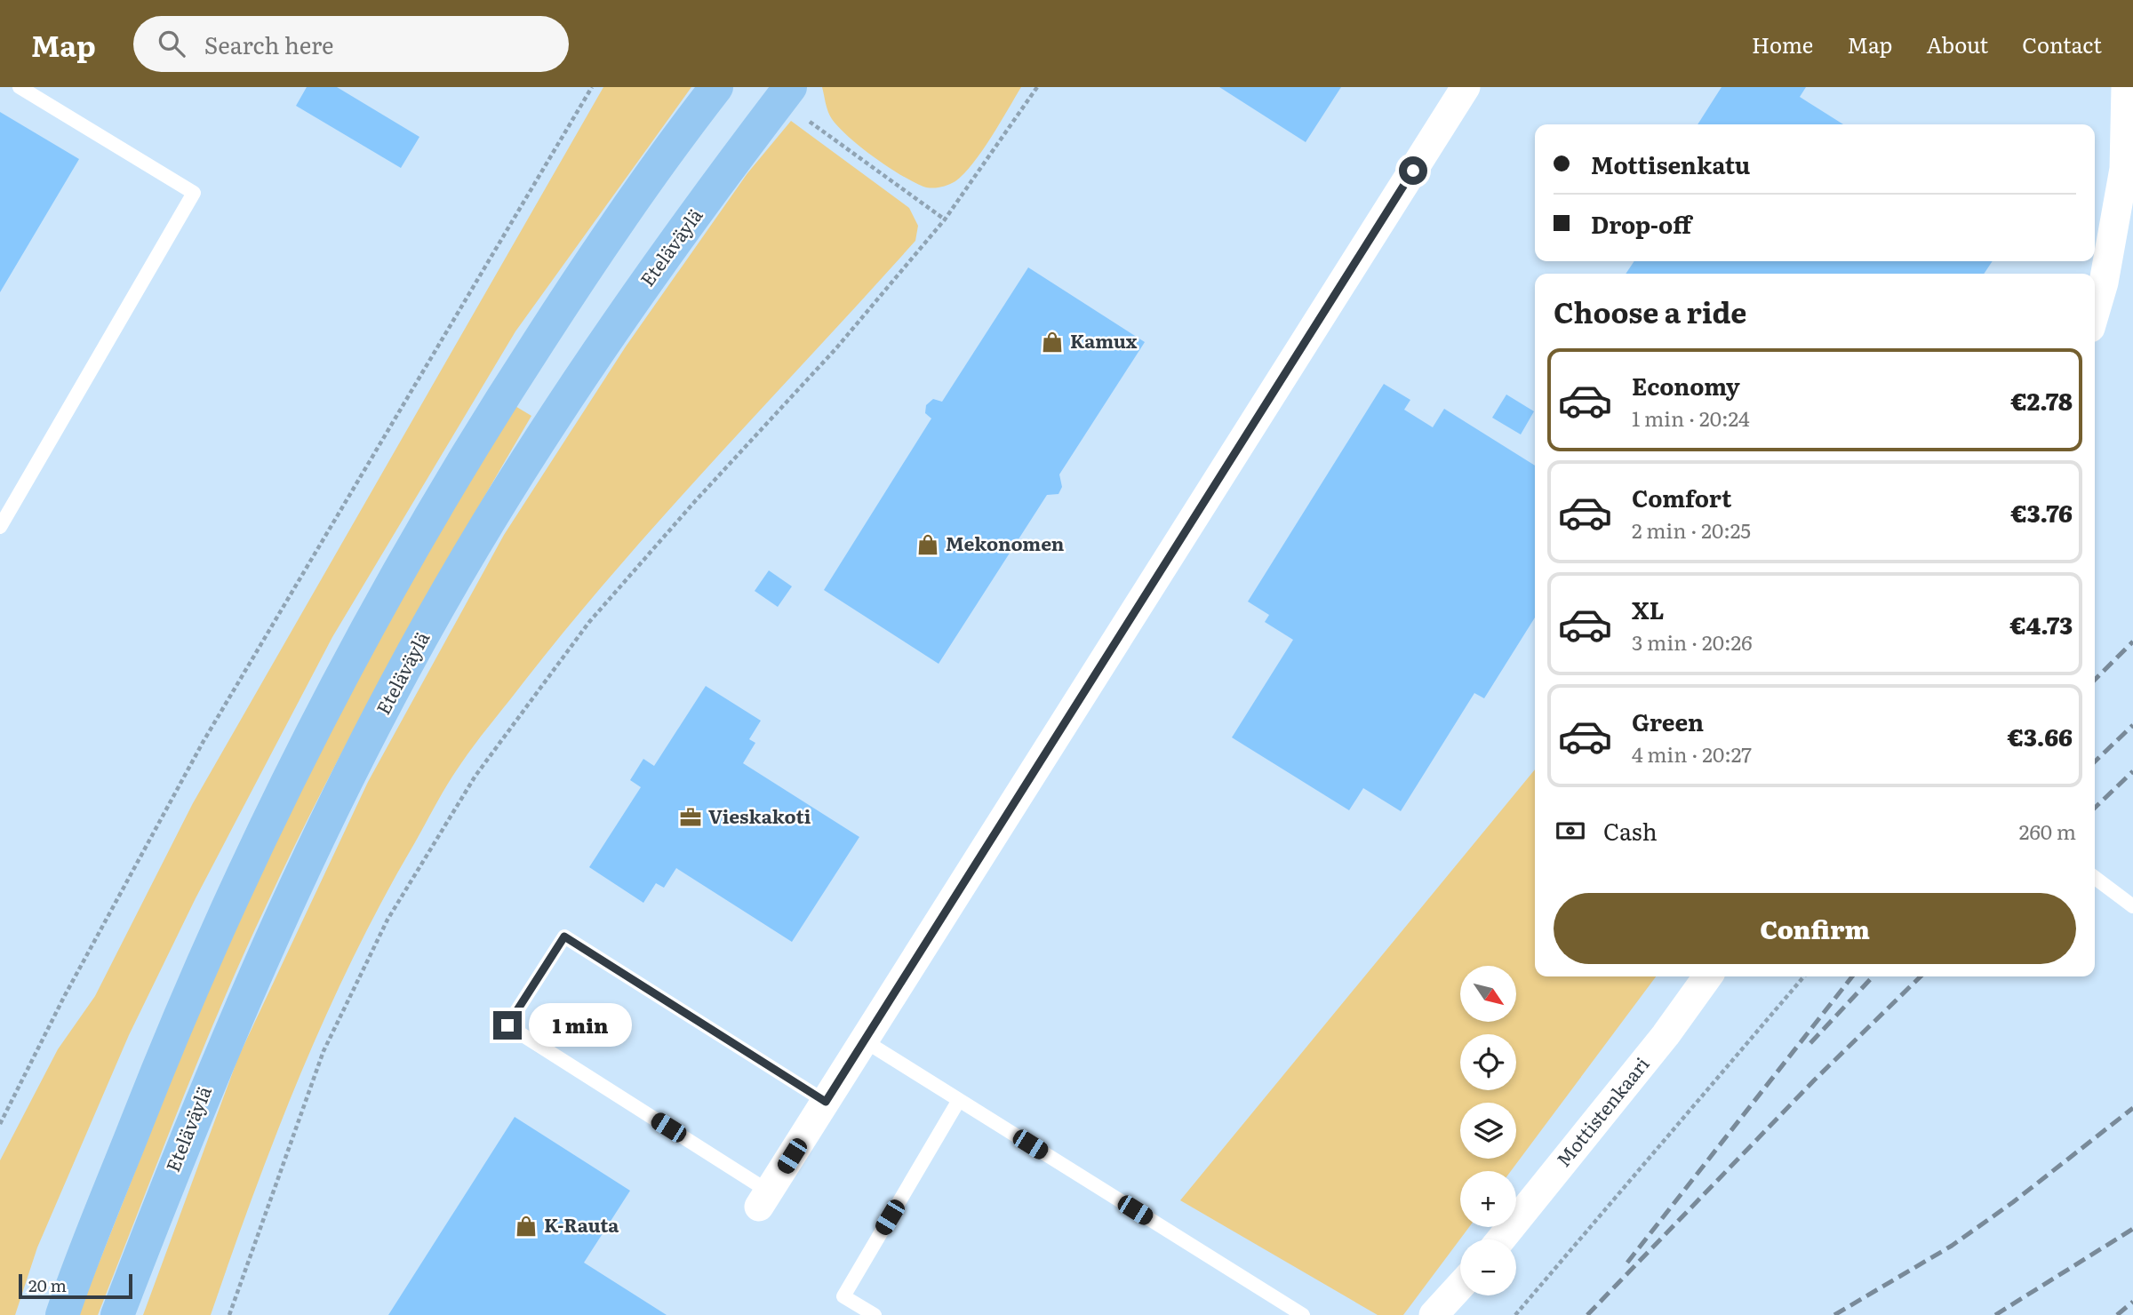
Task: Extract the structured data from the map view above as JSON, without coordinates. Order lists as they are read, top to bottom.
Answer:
{
  "streets": {
    "highway": ["Eteläväylä"],
    "street": ["Mottistenkaari"]
  },
  "places": {
    "shop": ["Kamux", "Mekonomen", "K-Rauta"],
    "office": ["Vieskakoti"]
  },
  "scale_bar": "20 m",
  "north": "bottom right",
  "page": {
    "header": "Map",
    "search": "Search here",
    "nav": [
      "Home",
      "Map",
      "About",
      "Contact"
    ],
    "banner": ["Mottisenkatu", "Drop-off"],
    "heading": "Choose a ride",
    "list": [
      {
        "name": "Economy",
        "note": "1 min · 20:24",
        "value": "€2.78"
      },
      {
        "name": "Comfort",
        "note": "2 min · 20:25",
        "value": "€3.76"
      },
      {
        "name": "XL",
        "note": "3 min · 20:26",
        "value": "€4.73"
      },
      {
        "name": "Green",
        "note": "4 min · 20:27",
        "value": "€3.66"
      }
    ],
    "pay": ["Cash", "260 m"],
    "buttons": "Confirm",
    "map_buttons": ["+", "−"],
    "bubble": "1 min",
    "scale": "20 m"
  }
}
